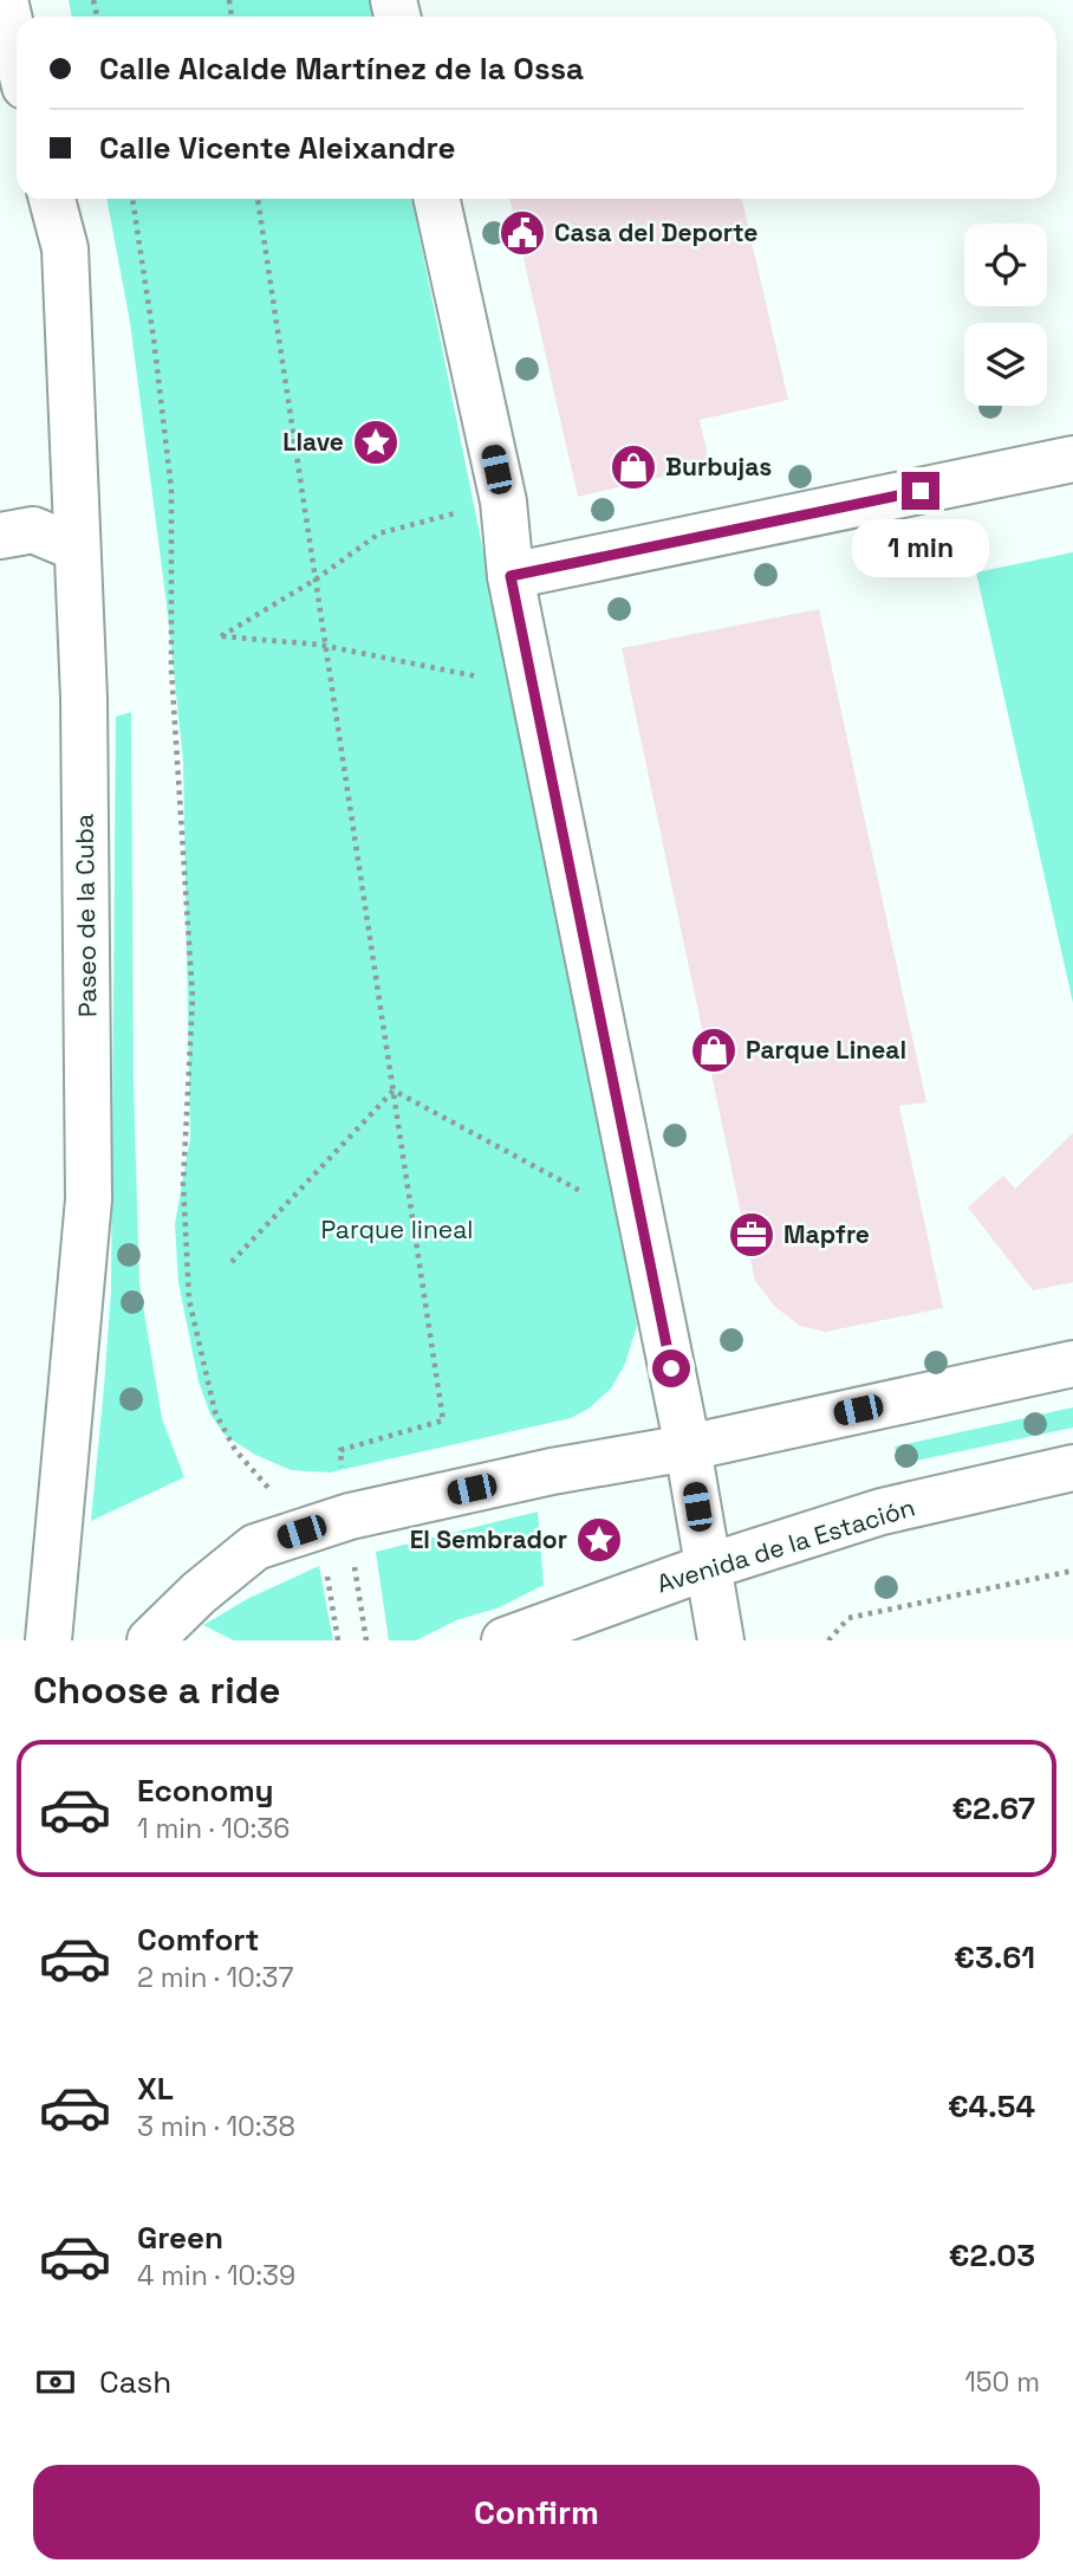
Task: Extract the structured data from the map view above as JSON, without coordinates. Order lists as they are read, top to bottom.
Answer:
{
  "streets": {
    "main road": ["Paseo de la Cuba", "Avenida de la Estación"]
  },
  "parks": ["Parque lineal"],
  "places": {
    "public building": ["Casa del Deporte"],
    "place": ["Llave", "El Sembrador"],
    "shop": ["Burbujas", "Parque Lineal"],
    "office": ["Mapfre"]
  },
  "page": {
    "banner": ["Calle Alcalde Martínez de la Ossa", "Calle Vicente Aleixandre"],
    "bubble": "1 min",
    "heading": "Choose a ride",
    "list": [
      {
        "name": "Economy",
        "note": "1 min · 10:36",
        "value": "€2.67"
      },
      {
        "name": "Comfort",
        "note": "2 min · 10:37",
        "value": "€3.61"
      },
      {
        "name": "XL",
        "note": "3 min · 10:38",
        "value": "€4.54"
      },
      {
        "name": "Green",
        "note": "4 min · 10:39",
        "value": "€2.03"
      }
    ],
    "pay": ["Cash", "150 m"],
    "buttons": "Confirm"
  }
}
